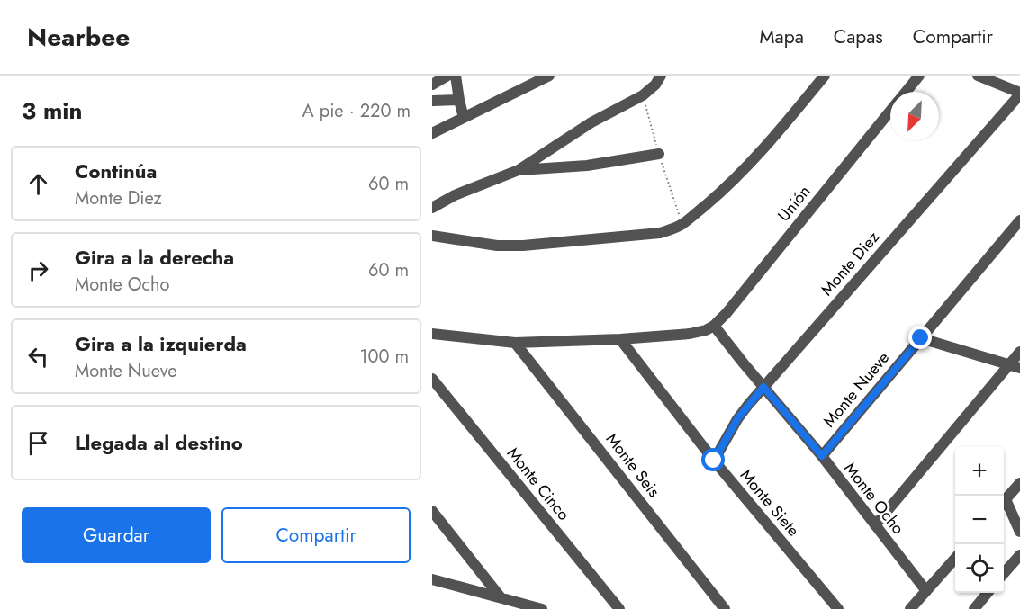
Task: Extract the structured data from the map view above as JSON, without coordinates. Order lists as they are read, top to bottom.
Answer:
{
  "streets": {
    "street": [
      "Unión",
      "Monte Diez",
      "Monte Nueve",
      "Monte Seis",
      "Monte Cinco",
      "Monte Ocho",
      "Monte Siete"
    ]
  },
  "crossings": [
    ["Unión", "Monte Ocho"],
    ["Monte Diez", "Monte Ocho"],
    ["Monte Diez", "Monte Siete"],
    ["Monte Nueve", "Monte Ocho"]
  ],
  "north": "bottom left",
  "page": {
    "header": "Nearbee",
    "nav": ["Mapa", "Capas", "Compartir"],
    "heading": ["3 min", "A pie · 220 m"],
    "list": [
      ["Continúa", "Monte Diez", "60 m"],
      ["Gira a la derecha", "Monte Ocho", "60 m"],
      ["Gira a la izquierda", "Monte Nueve", "100 m"],
      "Llegada al destino"
    ],
    "map_buttons": ["+", "−"],
    "buttons": ["Guardar", "Compartir"]
  }
}
